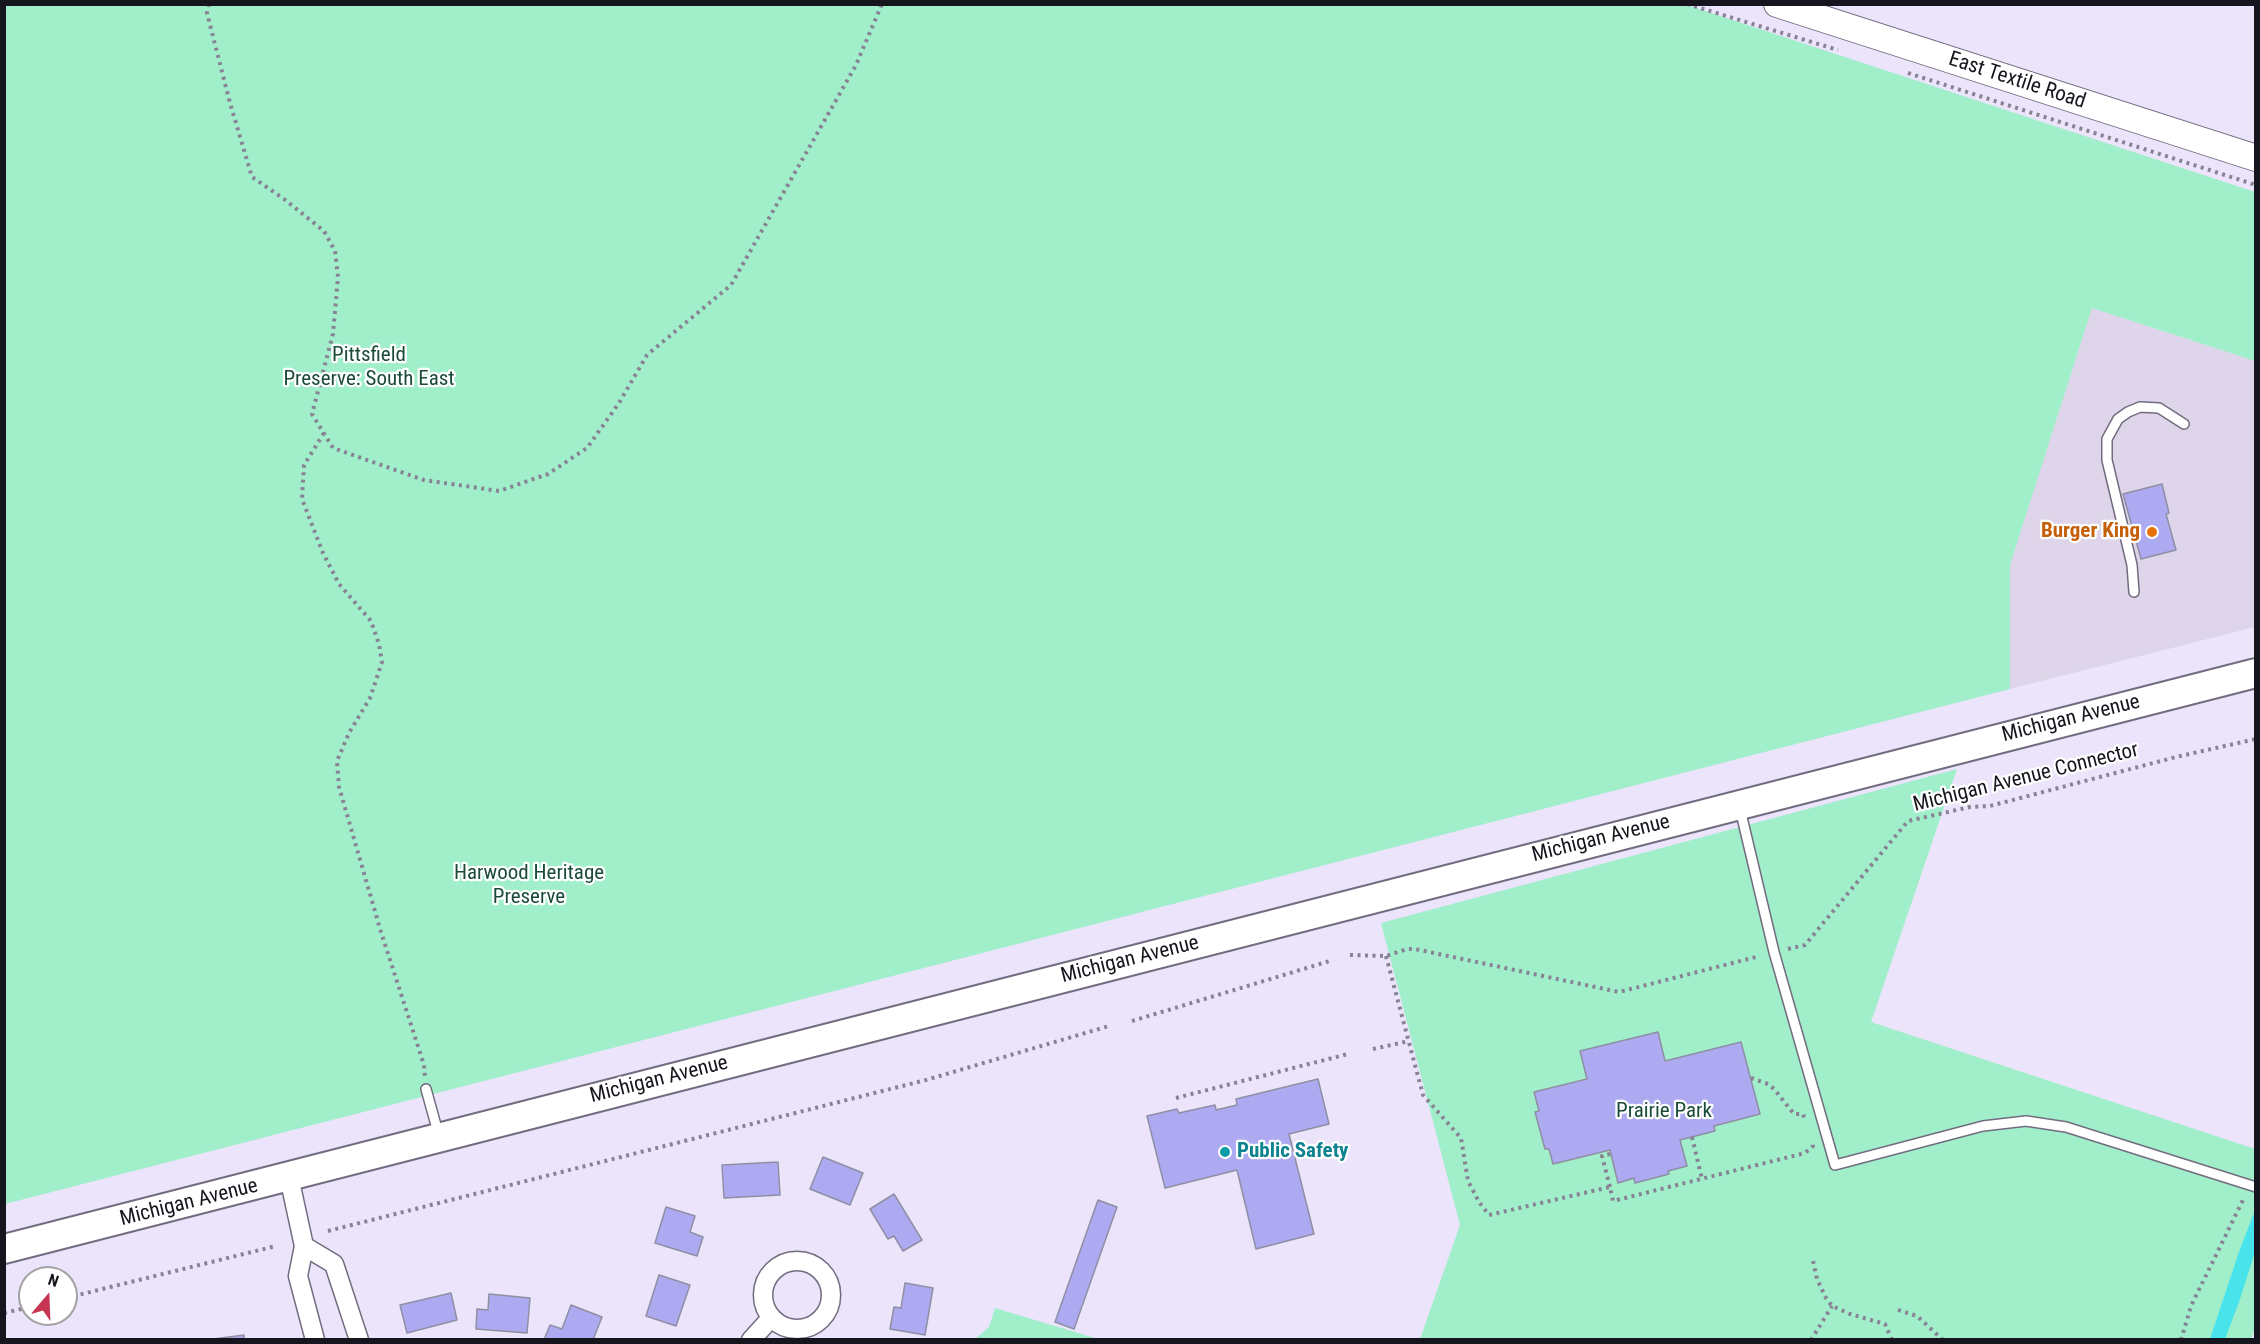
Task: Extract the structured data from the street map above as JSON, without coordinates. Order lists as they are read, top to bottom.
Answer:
{
  "streets": {
    "highway": ["Michigan Avenue"],
    "main road": ["East Textile Road"],
    "path": ["Michigan Avenue Connector"]
  },
  "parks": ["Pittsfield Preserve: South East", "Harwood Heritage Preserve", "Prairie Park"],
  "places": ["Burger King", "Public Safety"],
  "north": "top"
}
